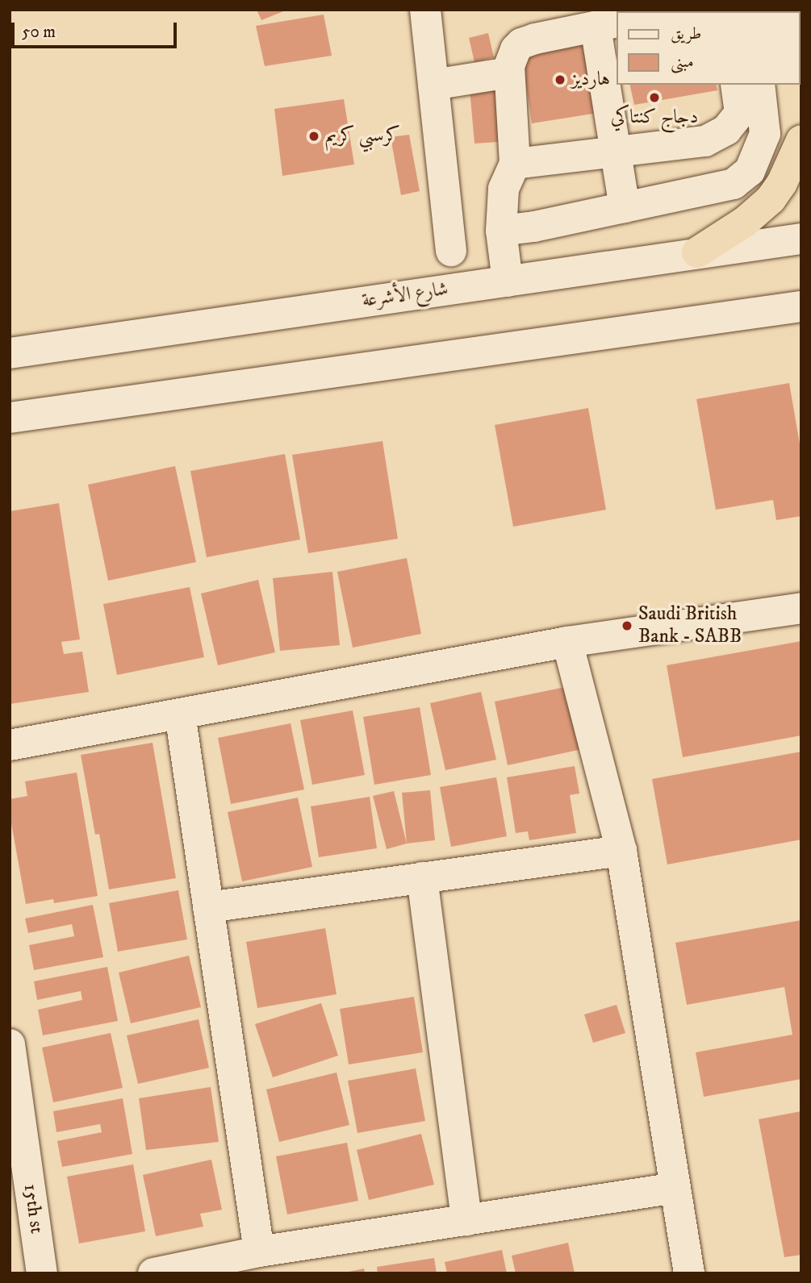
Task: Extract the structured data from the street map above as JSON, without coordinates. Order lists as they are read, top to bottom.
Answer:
{
  "streets": {
    "street": ["شارع الأشرعة", "15th st"]
  },
  "places": [
    "هارديز",
    "دجاج كنتاكي",
    "كرسبي كريم",
    "Saudi British Bank - SABB"
  ],
  "legend": ["طريق", "مبنى"],
  "scale_bar": "50 m"
}
